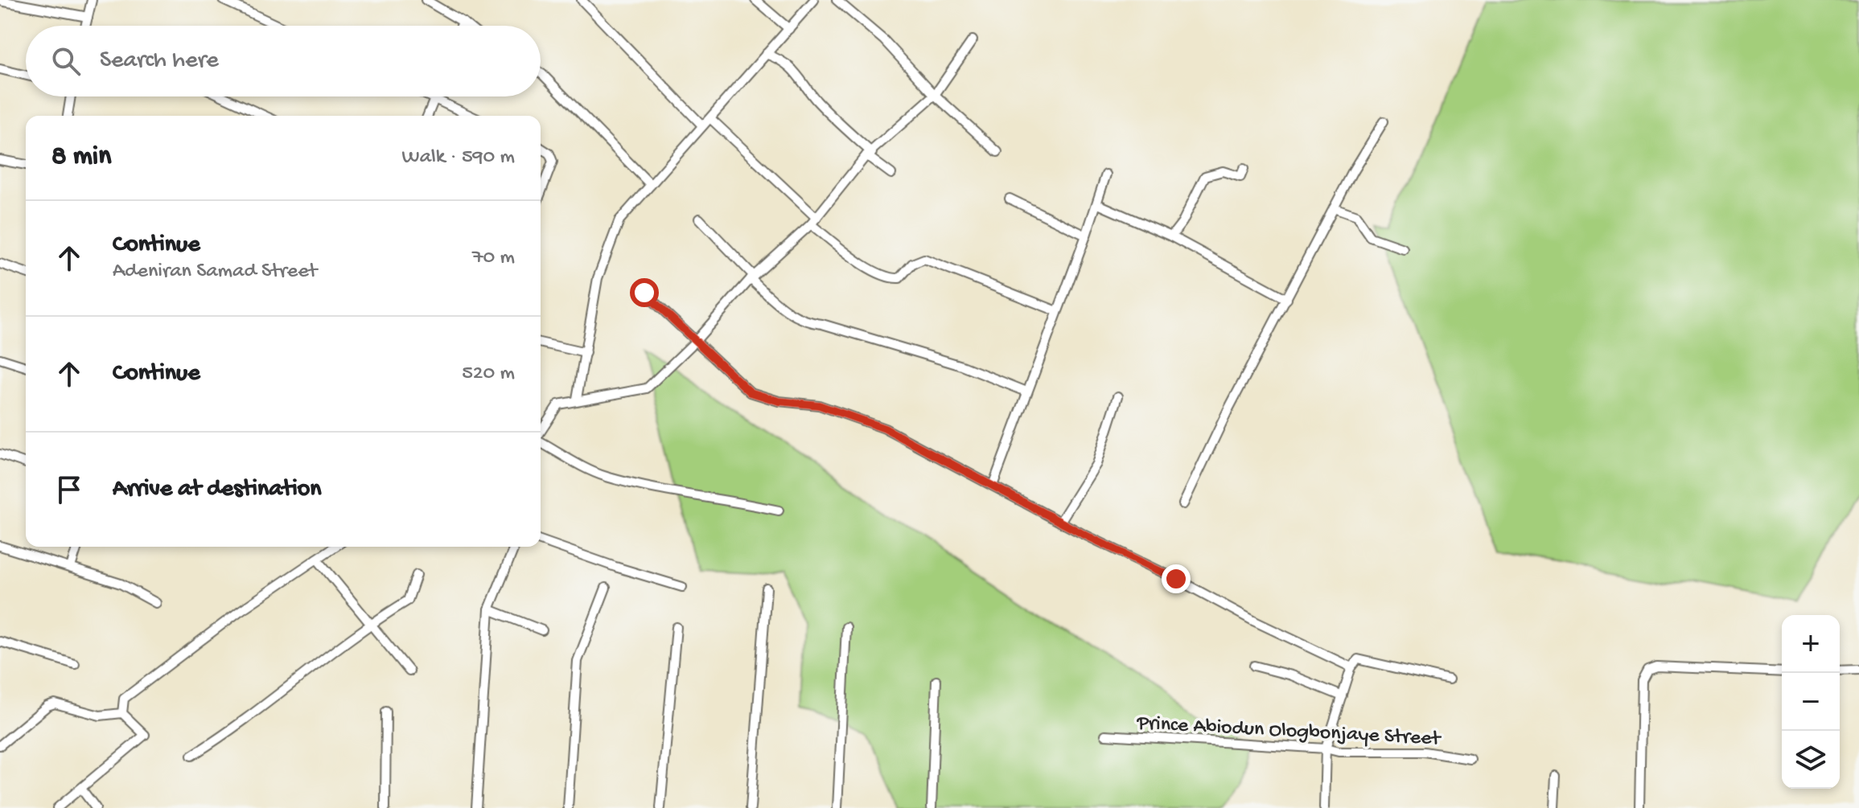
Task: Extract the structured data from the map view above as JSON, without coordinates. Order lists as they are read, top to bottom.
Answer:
{
  "streets": {
    "street": ["Prince Abiodun Ologbonjaye Street"]
  },
  "page": {
    "search": "Search here",
    "heading": ["8 min", "Walk · 590 m"],
    "list": [
      ["Continue", "Adeniran Samad Street", "70 m"],
      ["Continue", "520 m"],
      "Arrive at destination"
    ],
    "map_buttons": ["+", "−"]
  }
}
